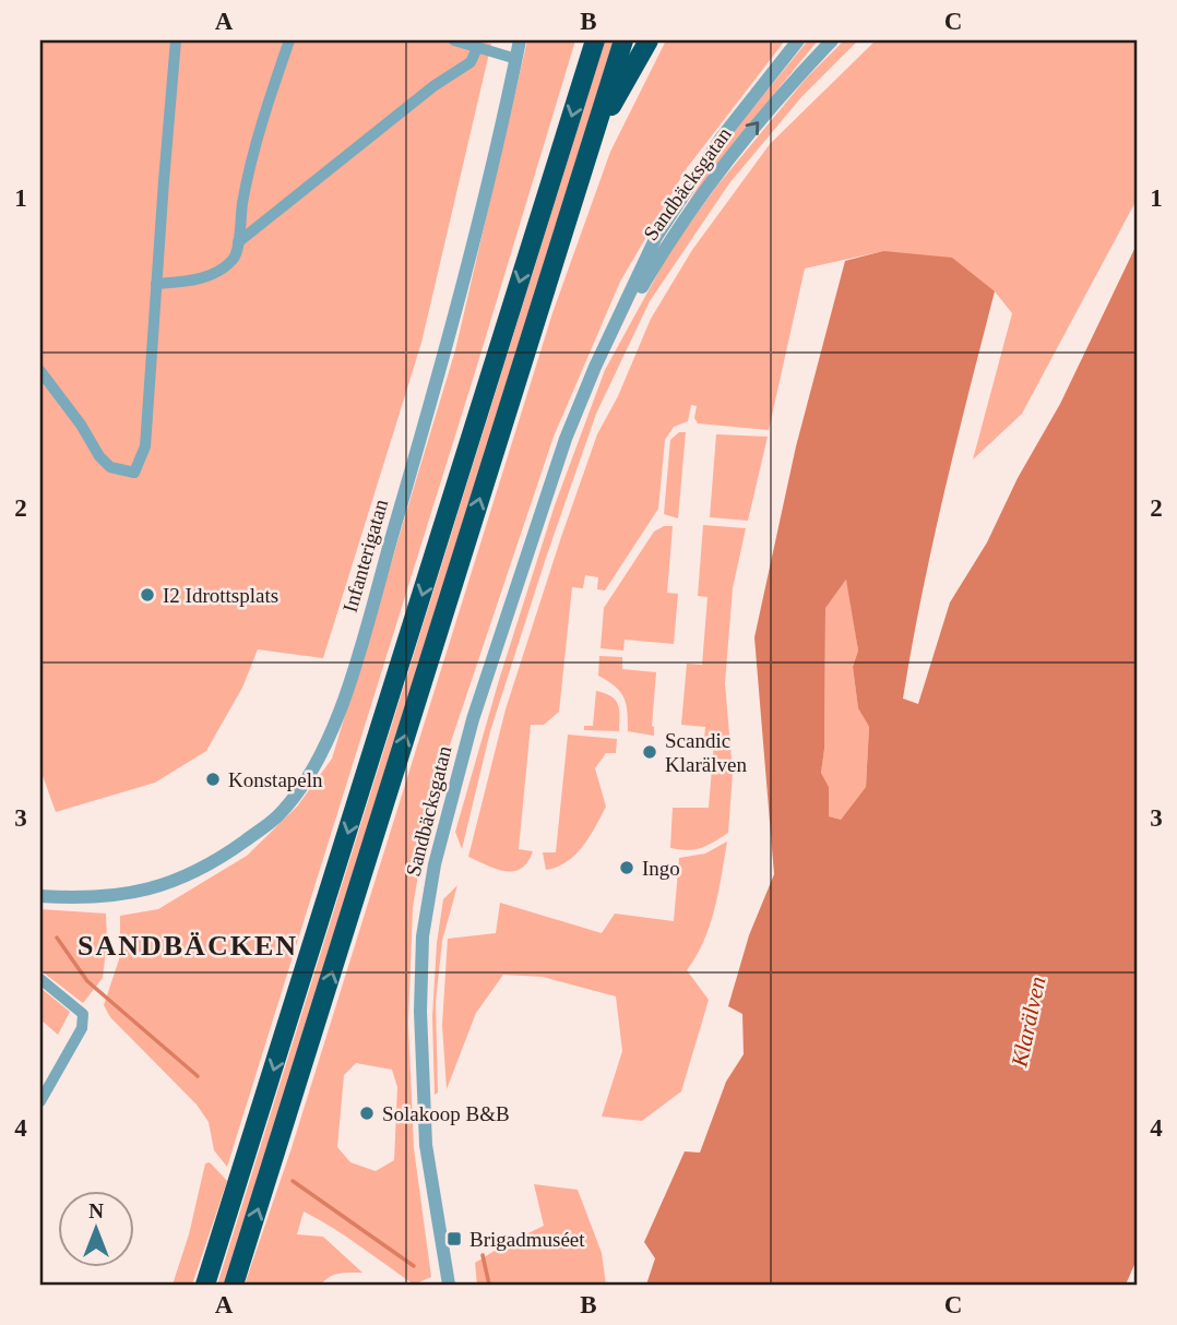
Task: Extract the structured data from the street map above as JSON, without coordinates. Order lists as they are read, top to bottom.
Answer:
{
  "streets": {
    "street": ["Sandbäcksgatan", "Infanterigatan"]
  },
  "districts": ["SANDBÄCKEN"],
  "water": ["Klarälven"],
  "places": {
    "other": [
      "I2 Idrottsplats",
      "Scandic Klarälven",
      "Konstapeln",
      "Ingo",
      "Solakoop B&B"
    ],
    "transit": ["Brigadmuséet"]
  },
  "north": "top",
  "grid": {
    "columns": ["A", "B", "C"],
    "rows": [
      "1",
      "2",
      "3",
      "4"
    ]
  }
}
